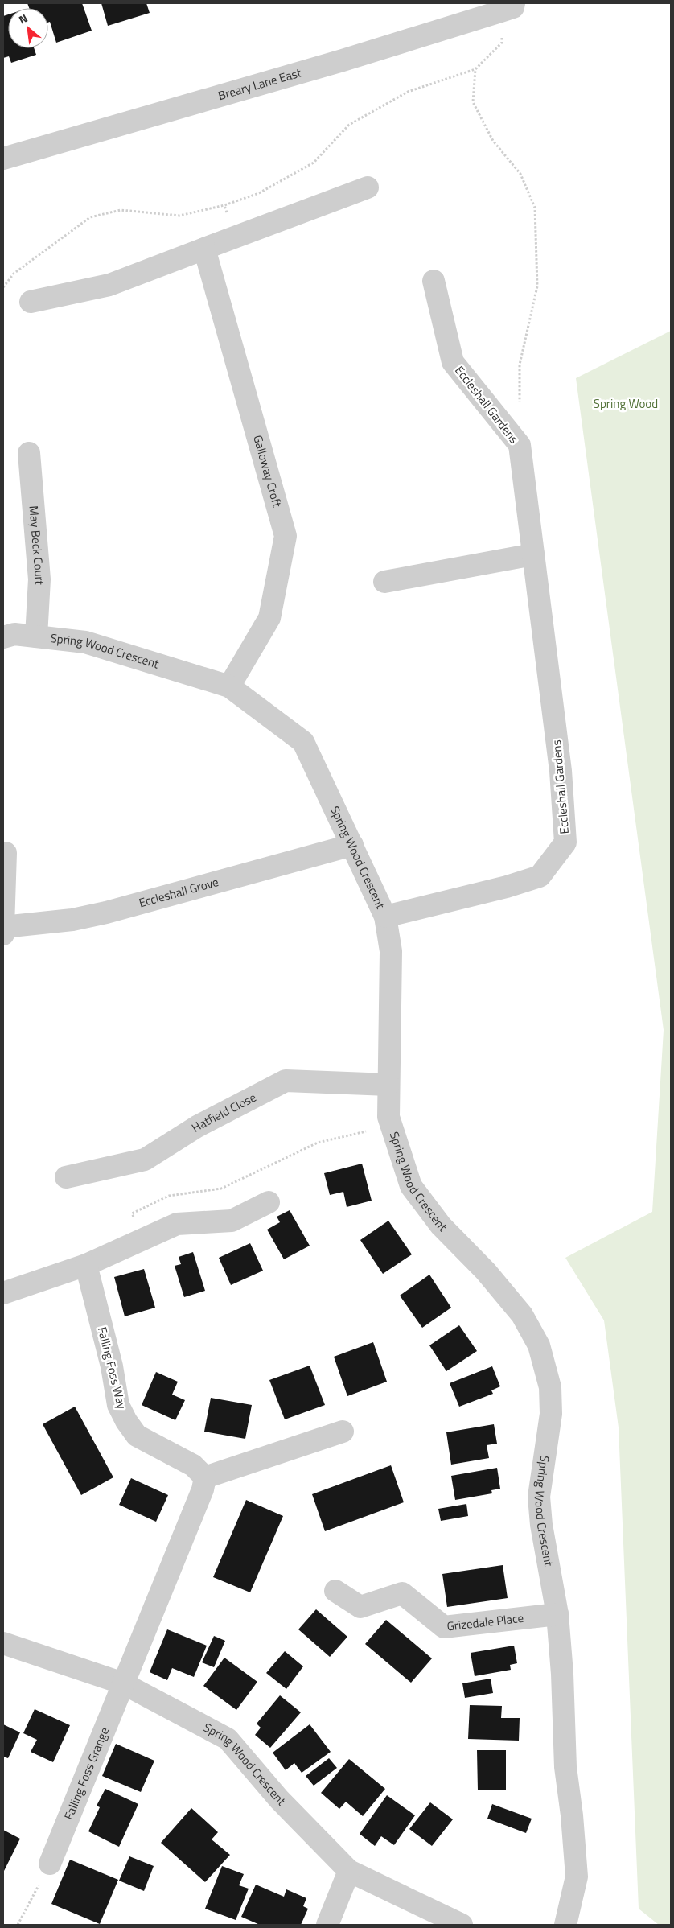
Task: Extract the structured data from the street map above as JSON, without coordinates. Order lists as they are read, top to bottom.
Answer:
{
  "streets": {
    "street": [
      "Breary Lane East",
      "Eccleshall Gardens",
      "Galloway Croft",
      "May Beck Court",
      "Spring Wood Crescent",
      "Eccleshall Grove",
      "Hatfield Close",
      "Falling Foss Way",
      "Grizedale Place",
      "Falling Foss Grange"
    ]
  },
  "crossings": [
    ["Eccleshall Gardens", "Spring Wood Crescent"],
    ["Galloway Croft", "Spring Wood Crescent"],
    ["May Beck Court", "Spring Wood Crescent"],
    ["Spring Wood Crescent", "Eccleshall Grove"],
    ["Spring Wood Crescent", "Hatfield Close"],
    ["Spring Wood Crescent", "Grizedale Place"],
    ["Spring Wood Crescent", "Falling Foss Grange"]
  ],
  "parks": ["Spring Wood"],
  "north": "top left"
}
